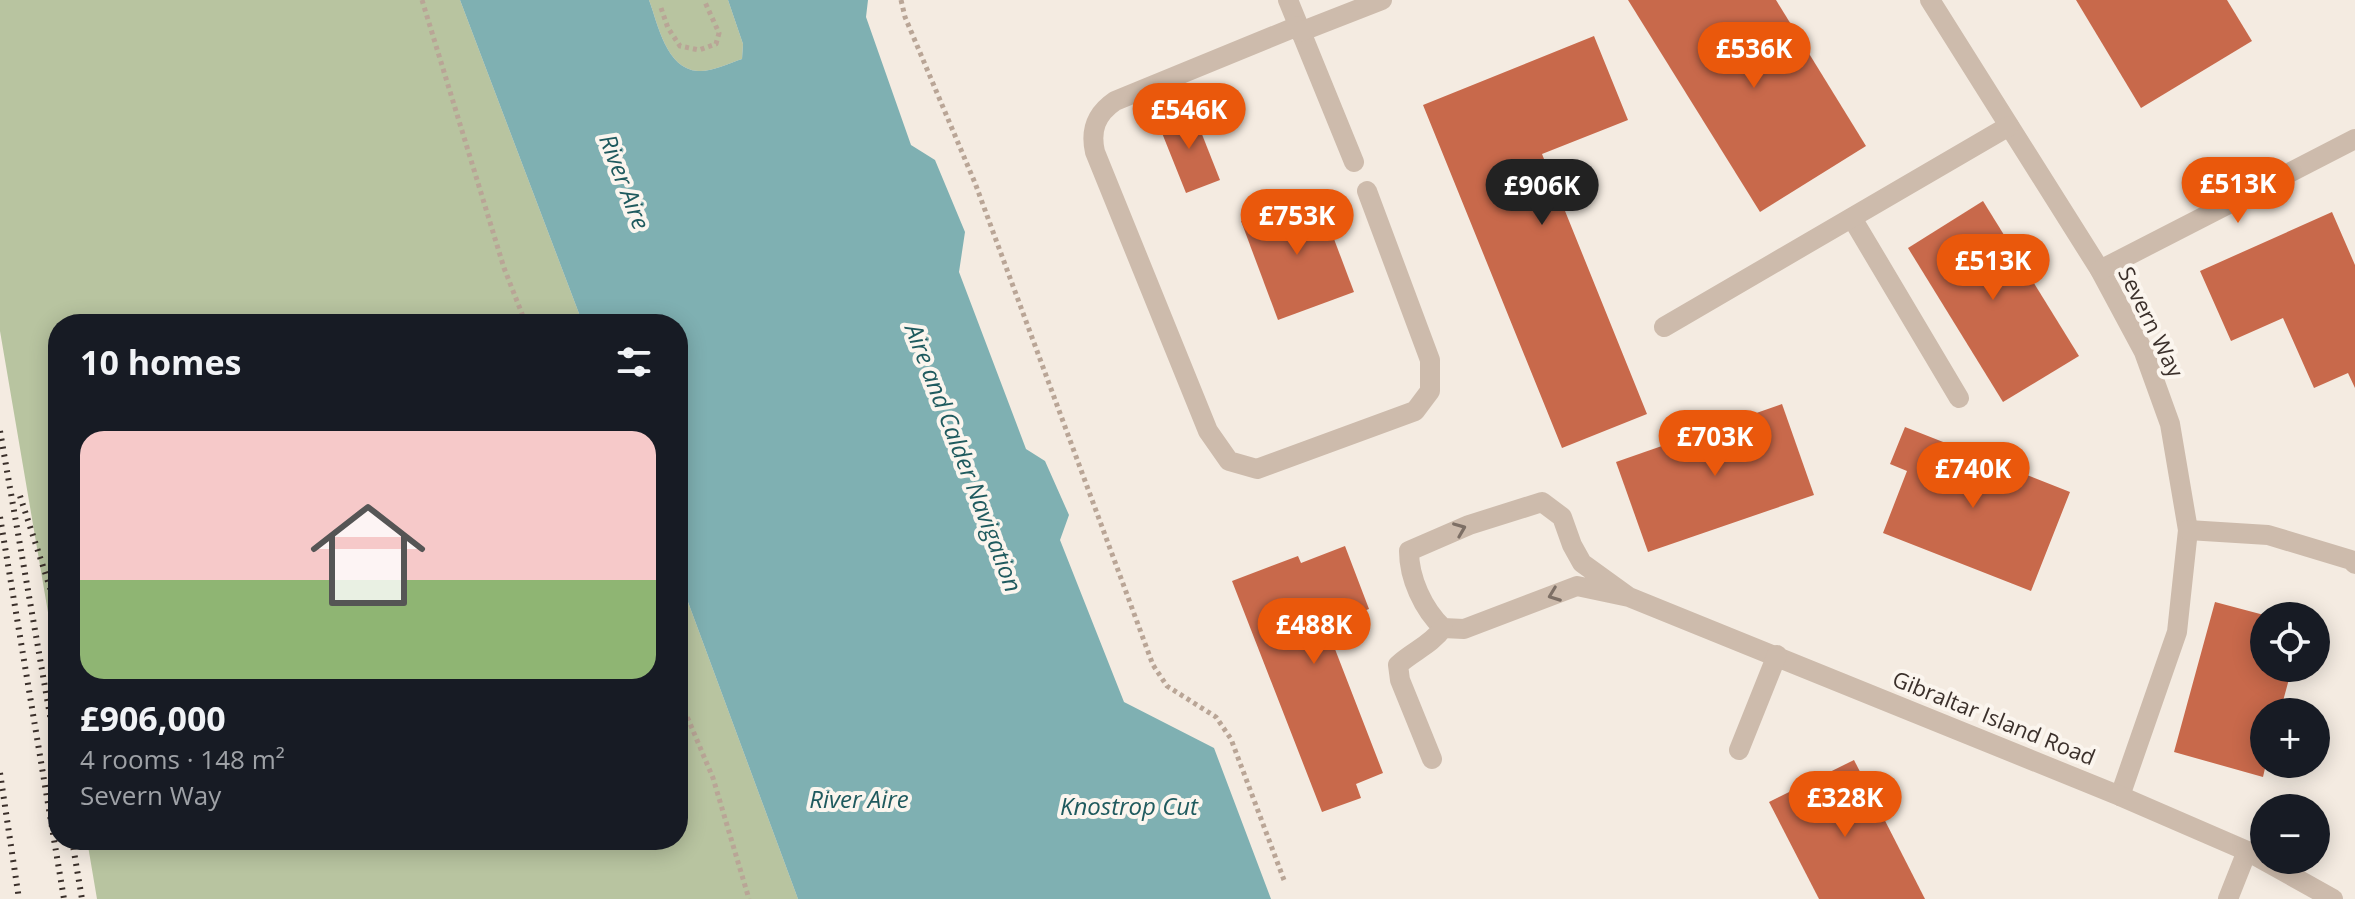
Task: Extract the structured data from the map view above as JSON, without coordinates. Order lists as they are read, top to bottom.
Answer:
{
  "streets": {
    "street": ["Severn Way", "Gibraltar Island Road"]
  },
  "crossings": [
    ["Severn Way", "Gibraltar Island Road"]
  ],
  "water": ["River Aire", "Aire and Calder Navigation", "Knostrop Cut"],
  "page": {
    "price": [
      "£536K",
      "£546K",
      "£513K",
      "£906K",
      "£753K",
      "£513K",
      "£703K",
      "£740K",
      "£488K",
      "£328K"
    ],
    "heading": "10 homes",
    "list": [
      {
        "name": "£906,000",
        "note": "4 rooms · 148 m² · Severn Way"
      }
    ],
    "map_buttons": ["+", "−"]
  }
}
